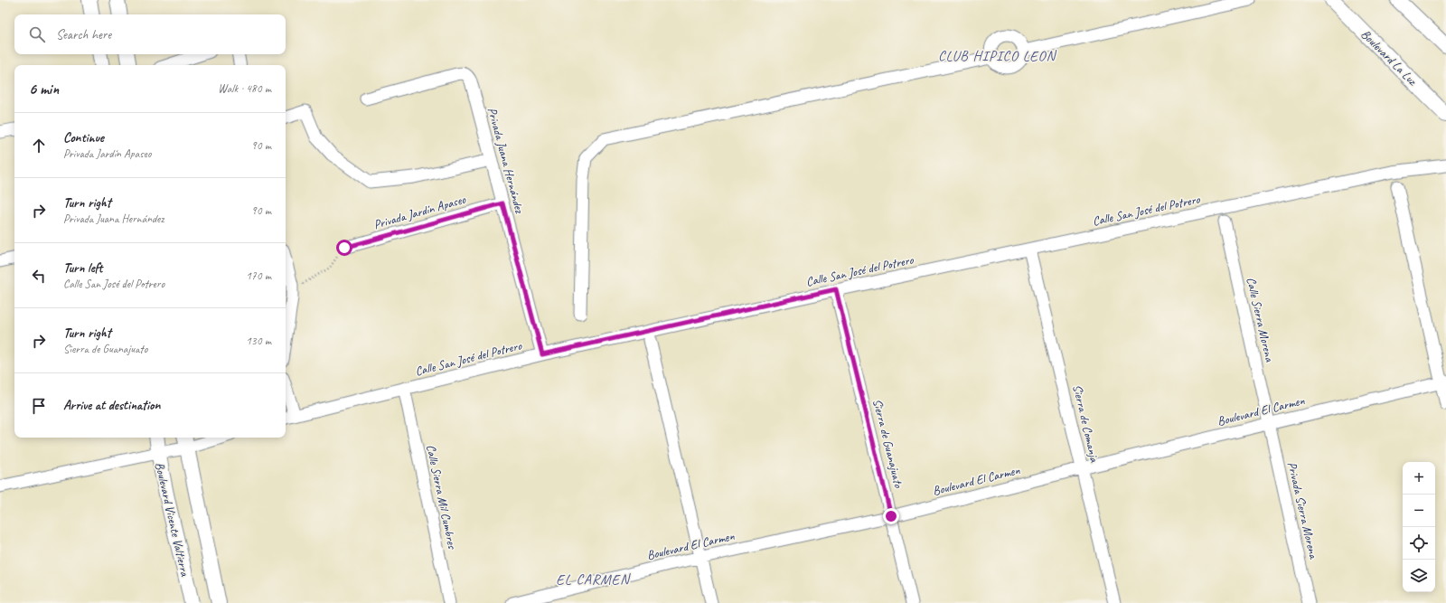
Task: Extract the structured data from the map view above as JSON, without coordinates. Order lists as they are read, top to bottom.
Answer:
{
  "streets": {
    "main road": ["Boulevard La Luz", "Boulevard Vicente Valtierra"],
    "street": [
      "Privada Juana Hernández",
      "Calle San José del Potrero",
      "Privada Jardín Apaseo",
      "Calle Sierra Morena",
      "Boulevard El Carmen",
      "Sierra de Comanja",
      "Sierra de Guanajuato",
      "Calle Sierra Mil Cumbres",
      "Privada Sierra Morena"
    ]
  },
  "crossings": [
    ["Privada Juana Hernández", "Calle San José del Potrero"],
    ["Privada Juana Hernández", "Privada Jardín Apaseo"],
    ["Calle San José del Potrero", "Sierra de Comanja"],
    ["Calle San José del Potrero", "Sierra de Guanajuato"],
    ["Calle Sierra Morena", "Boulevard El Carmen"],
    ["Calle Sierra Morena", "Privada Sierra Morena"],
    ["Boulevard El Carmen", "Sierra de Comanja"],
    ["Boulevard El Carmen", "Sierra de Guanajuato"],
    ["Boulevard El Carmen", "Privada Sierra Morena"]
  ],
  "districts": ["CLUB HIPICO LEON", "EL CARMEN"],
  "page": {
    "search": "Search here",
    "heading": ["6 min", "Walk · 480 m"],
    "list": [
      ["Continue", "Privada Jardín Apaseo", "90 m"],
      ["Turn right", "Privada Juana Hernández", "90 m"],
      ["Turn left", "Calle San José del Potrero", "170 m"],
      ["Turn right", "Sierra de Guanajuato", "130 m"],
      "Arrive at destination"
    ],
    "map_buttons": ["+", "−"]
  }
}
